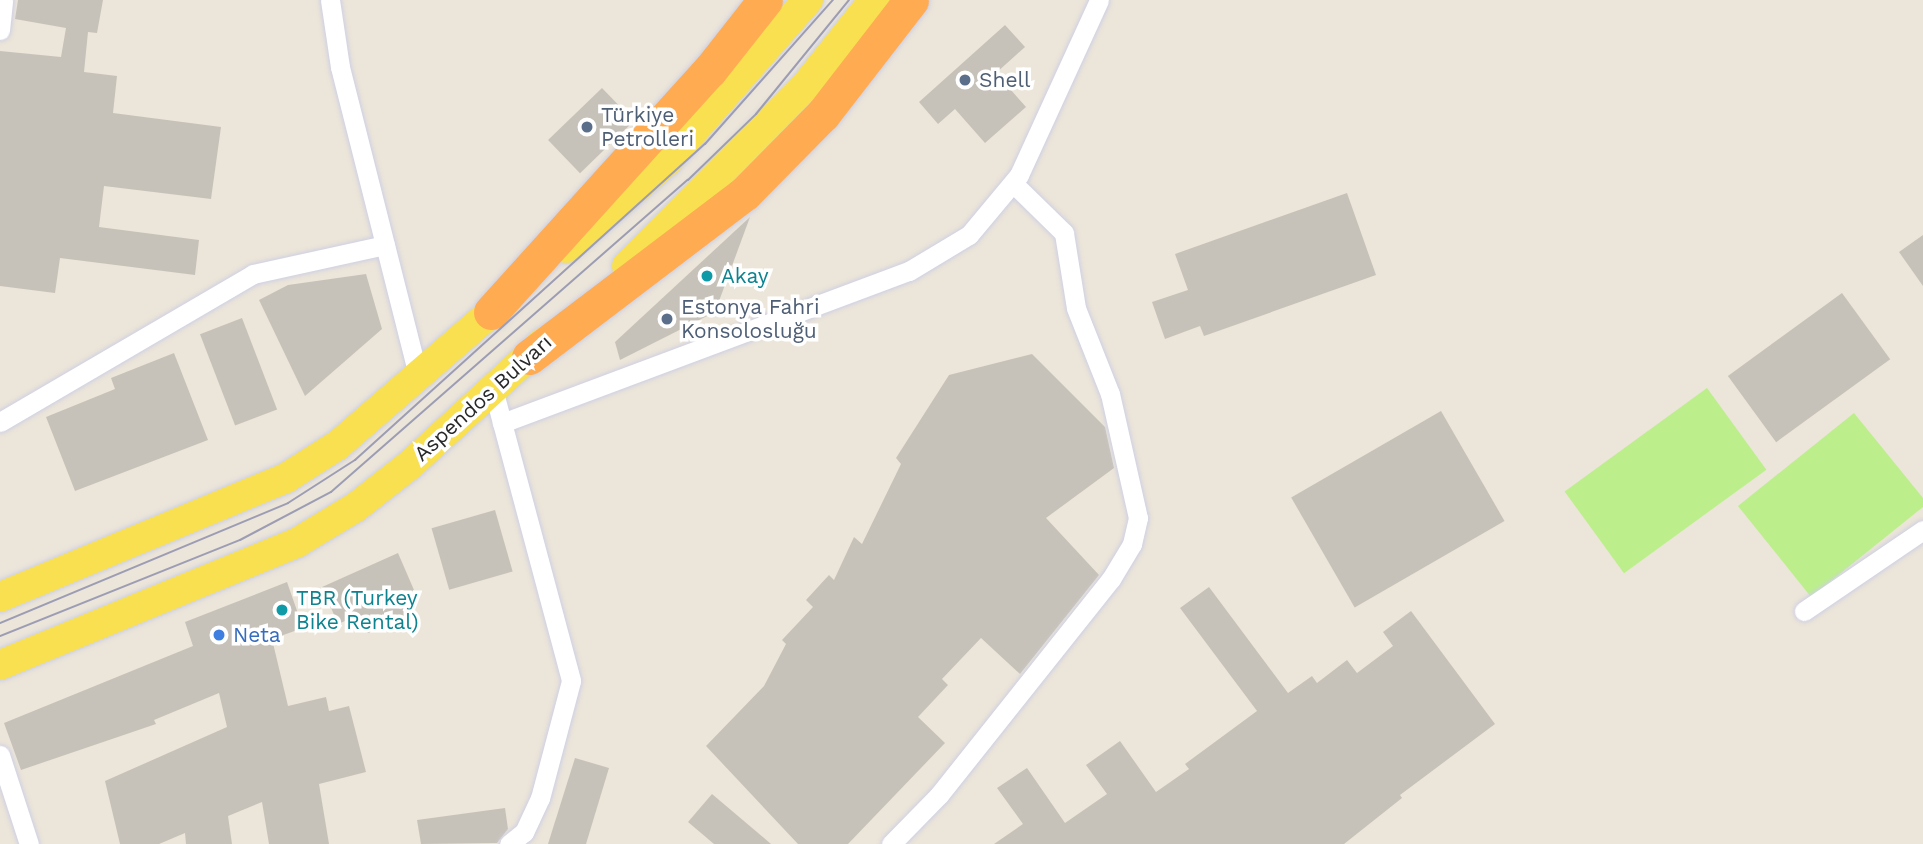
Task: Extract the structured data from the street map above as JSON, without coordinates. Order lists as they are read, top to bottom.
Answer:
{
  "streets": {
    "main road": ["Aspendos Bulvarı"]
  },
  "places": [
    "Shell",
    "Türkiye Petrolleri",
    "Akay",
    "Estonya Fahri Konsolosluğu",
    "TBR (Turkey Bike Rental)",
    "Neta"
  ]
}
